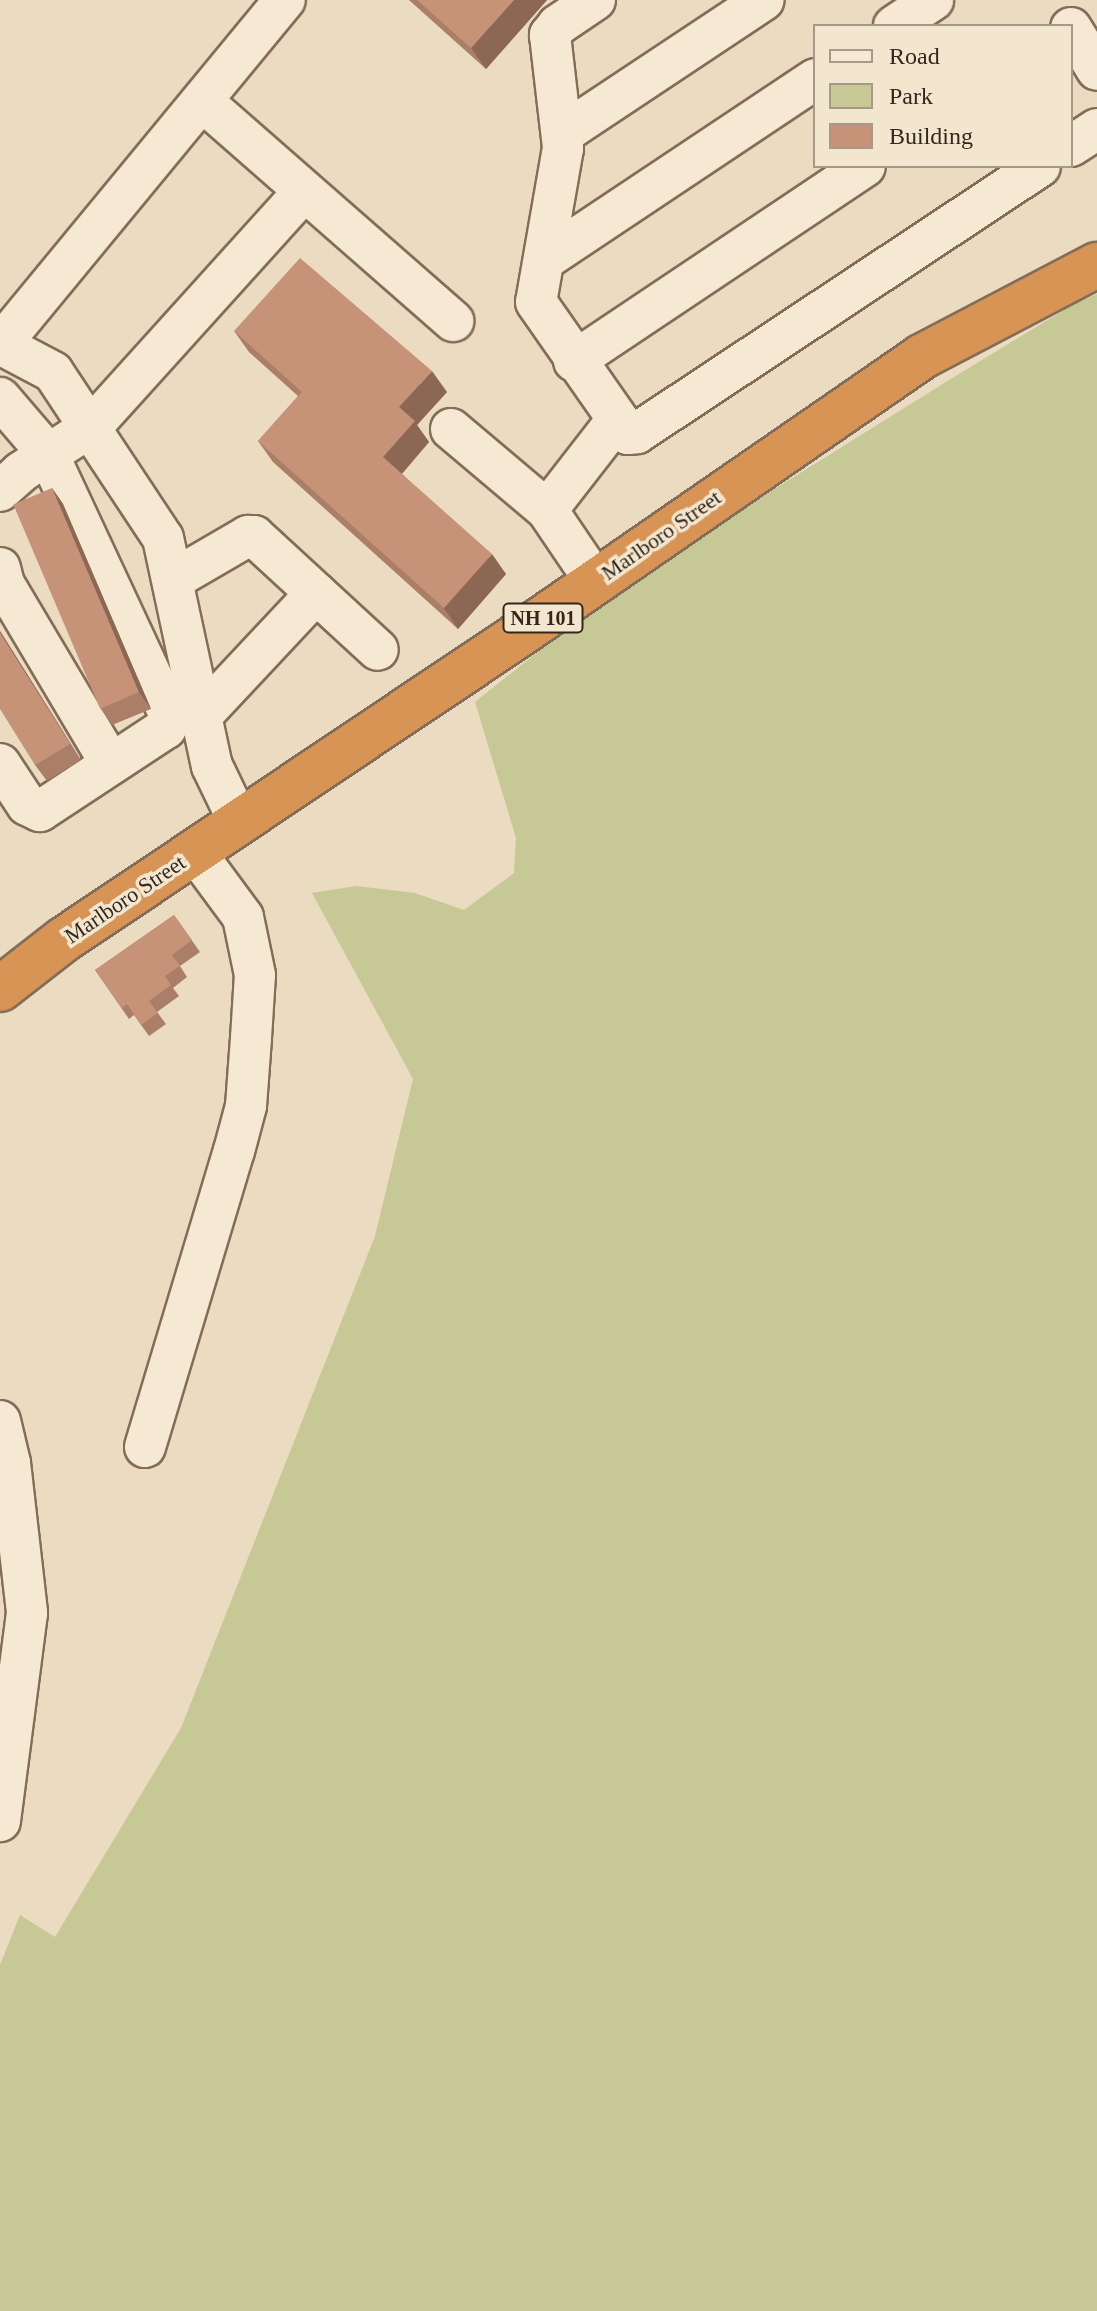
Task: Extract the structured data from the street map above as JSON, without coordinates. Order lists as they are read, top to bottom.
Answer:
{
  "streets": {
    "highway": ["Marlboro Street", "NH 101"]
  },
  "legend": ["Road", "Park", "Building"]
}
